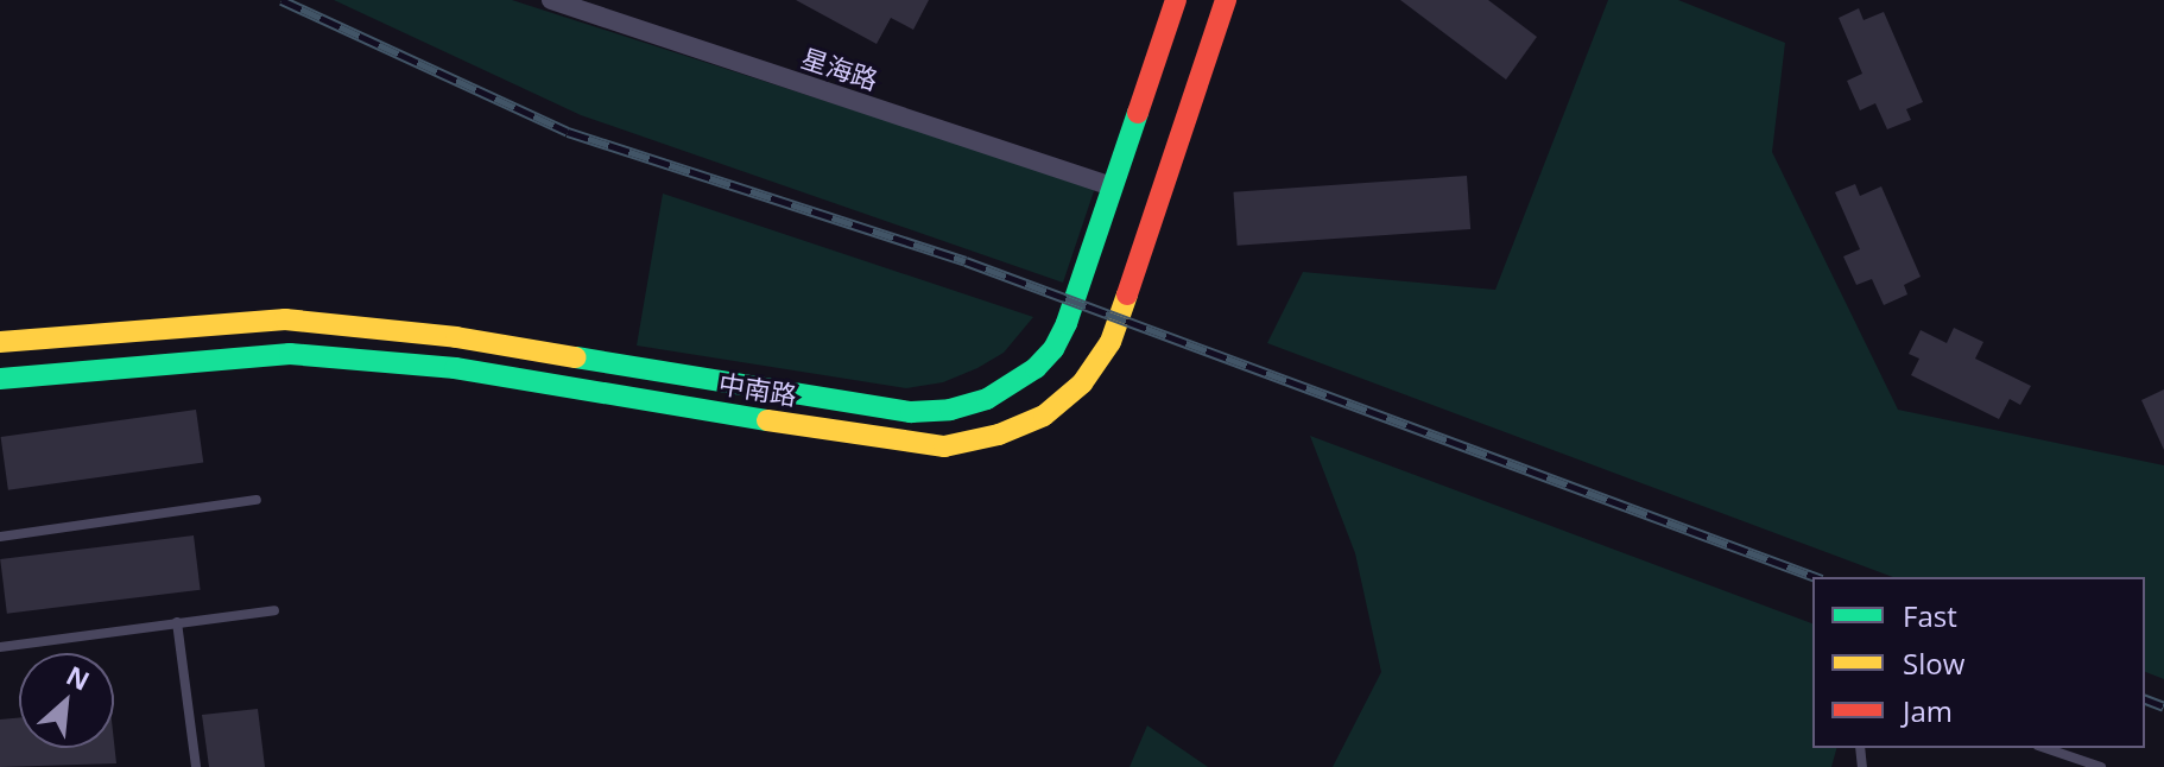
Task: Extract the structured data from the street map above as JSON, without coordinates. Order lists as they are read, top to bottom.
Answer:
{
  "streets": {
    "main road": ["中南路"],
    "street": ["星海路"]
  },
  "crossings": [
    ["星海路", "中南路"]
  ],
  "legend": ["Fast", "Slow", "Jam"],
  "north": "top right"
}
